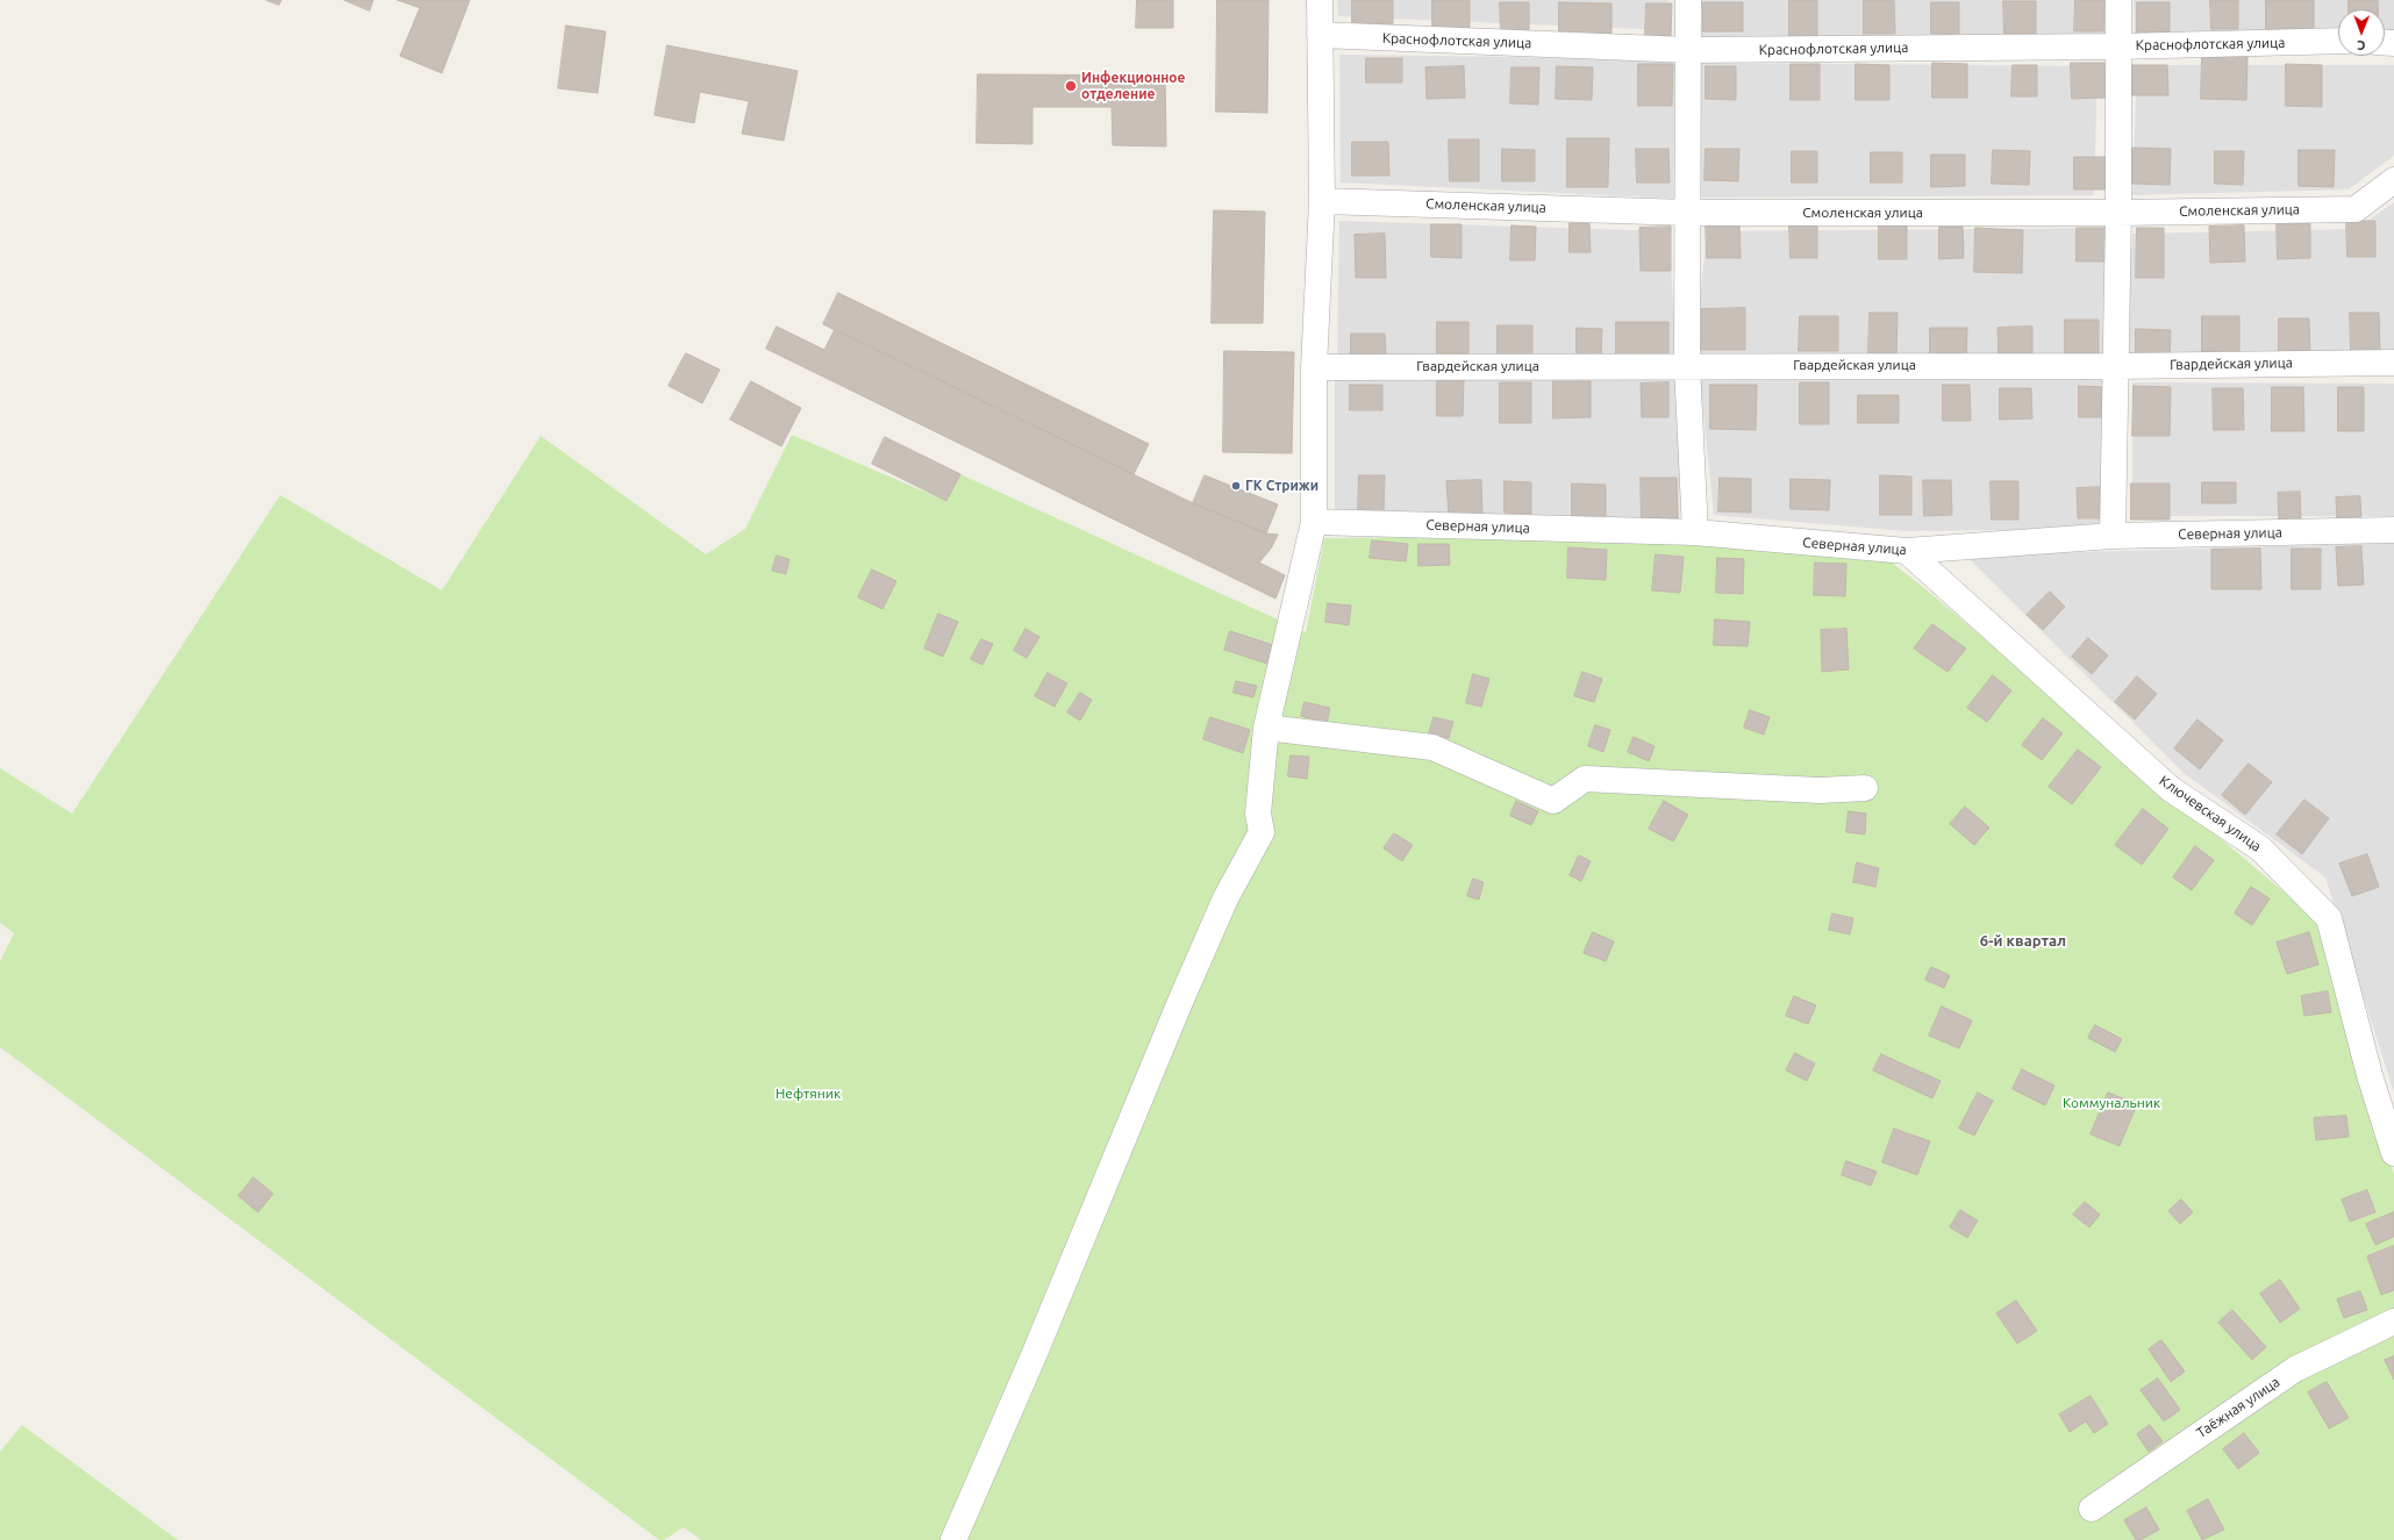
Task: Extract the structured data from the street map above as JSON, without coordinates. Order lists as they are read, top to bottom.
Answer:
{
  "streets": {
    "street": [
      "Краснофлотская улица",
      "Смоленская улица",
      "Гвардейская улица",
      "Северная улица",
      "Ключевская улица",
      "Таёжная улица"
    ]
  },
  "crossings": [
    ["Северная улица", "Ключевская улица"]
  ],
  "districts": ["6-й квартал"],
  "parks": ["Нефтяник", "Коммунальник"],
  "places": ["Инфекционное отделение", "ГК Стрижи"],
  "north": "bottom"
}
